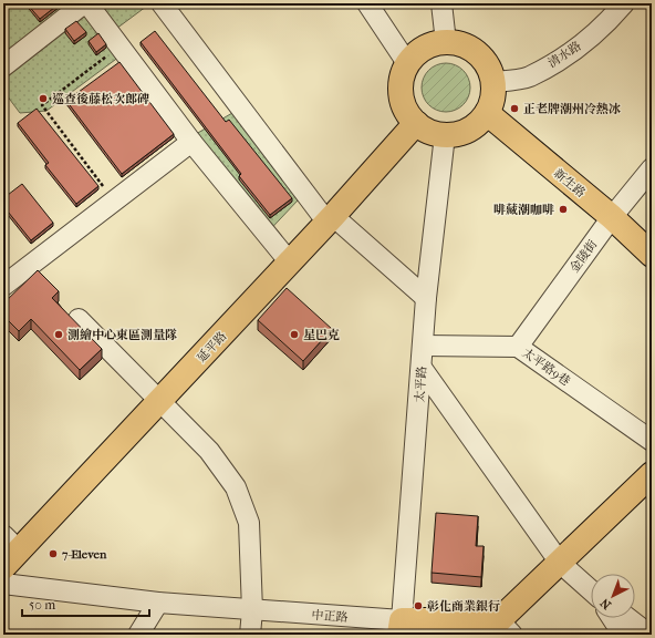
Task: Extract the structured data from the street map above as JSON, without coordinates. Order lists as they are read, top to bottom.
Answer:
{
  "streets": {
    "main road": ["新生路", "延平路", "中正路"],
    "street": [
      "清水路",
      "金陵街",
      "太平路9巷",
      "太平路"
    ]
  },
  "crossings": [
    ["清水路", "新生路"],
    ["清水路", "延平路"],
    ["清水路", "太平路"],
    ["新生路", "金陵街"],
    ["新生路", "延平路"],
    ["新生路", "太平路"],
    ["金陵街", "太平路9巷"],
    ["延平路", "太平路"],
    ["太平路9巷", "太平路"],
    ["太平路", "中正路"]
  ],
  "places": [
    "巡查後藤松次郎碑",
    "正老牌潮州冷熱冰",
    "啡藏潮咖啡",
    "測繪中心東區測量隊",
    "星巴克",
    "7-Eleven",
    "彰化商業銀行"
  ],
  "scale_bar": "50 m",
  "north": "bottom left"
}
